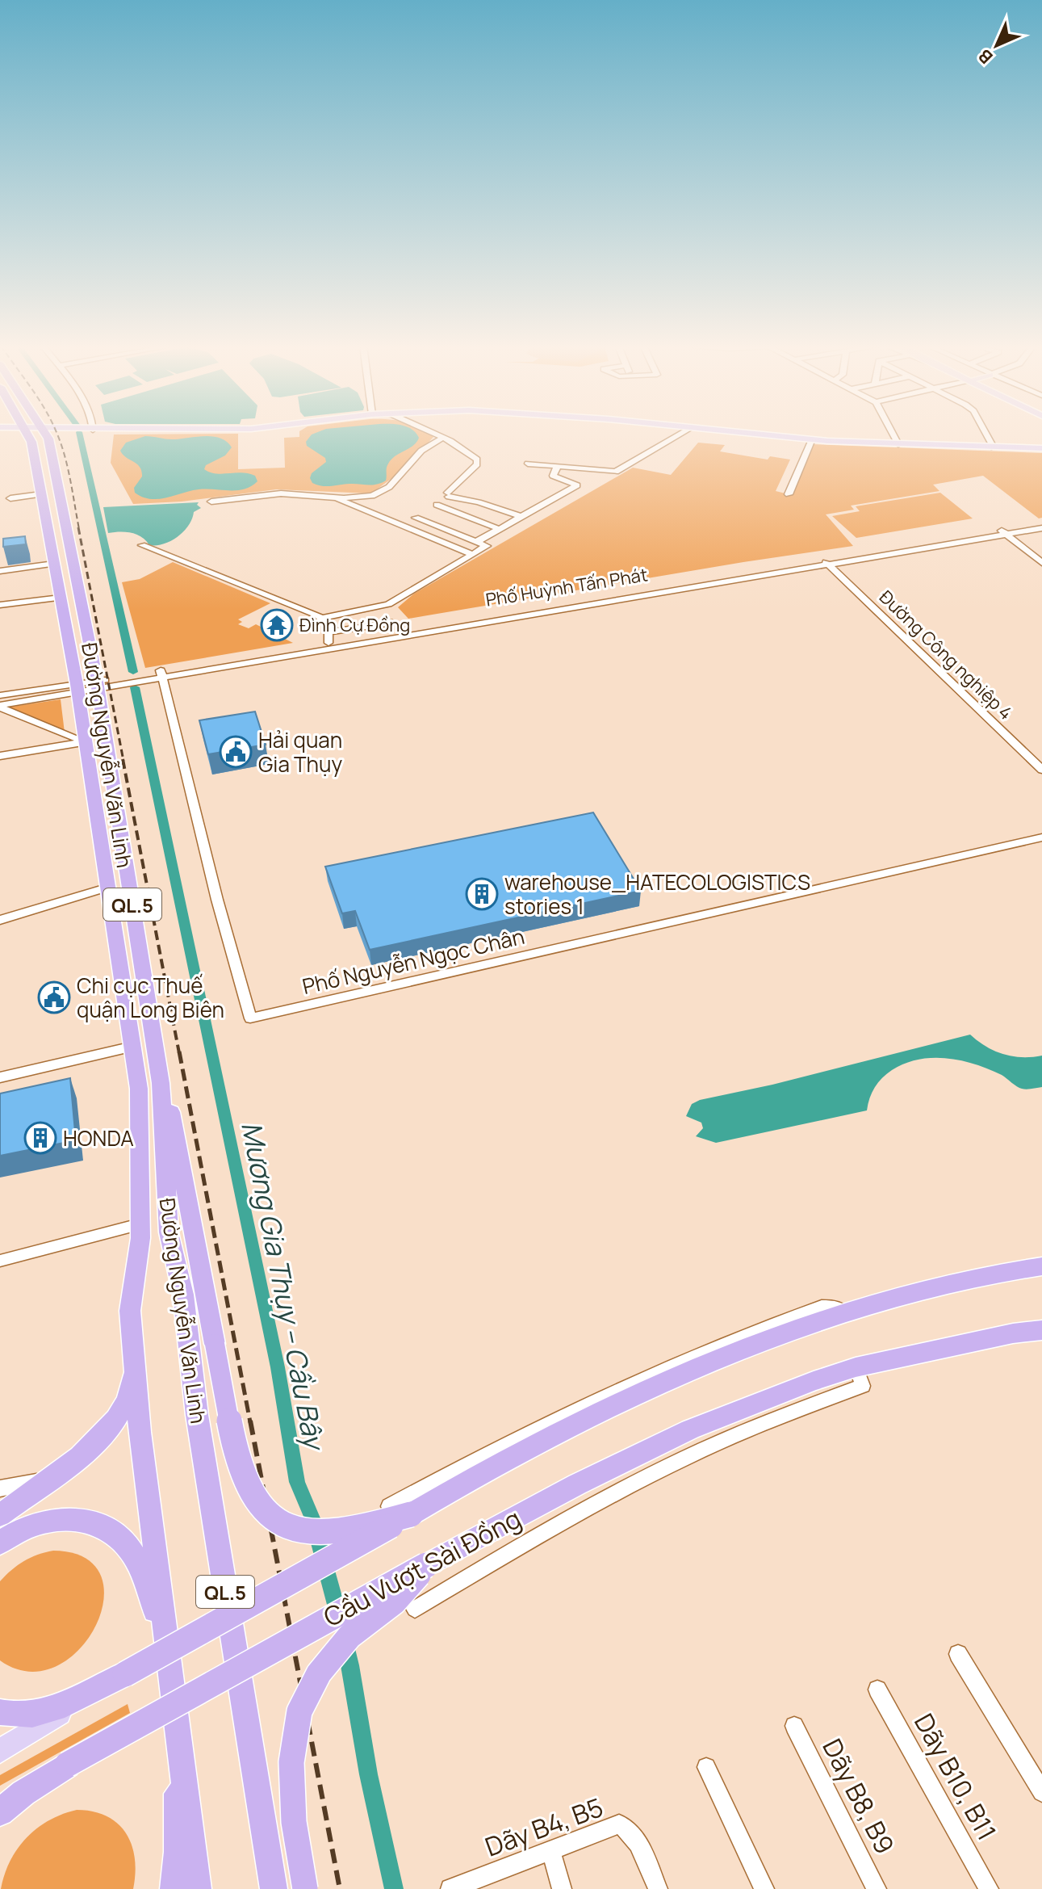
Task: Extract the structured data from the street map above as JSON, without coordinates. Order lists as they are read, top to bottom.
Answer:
{
  "streets": {
    "highway": ["Đường Nguyễn Văn Linh", "QL.5", "Cầu Vượt Sài Đồng"],
    "street": [
      "Phố Huỳnh Tấn Phát",
      "Đường Công nghiệp 4",
      "Phố Nguyễn Ngọc Chân",
      "Dãy B10, B11",
      "Dãy B8, B9",
      "Dãy B4, B5"
    ]
  },
  "crossings": [
    ["Phố Huỳnh Tấn Phát", "Đường Công nghiệp 4"],
    ["Phố Huỳnh Tấn Phát", "Đường Nguyễn Văn Linh"],
    ["Phố Huỳnh Tấn Phát", "Phố Nguyễn Ngọc Chân"]
  ],
  "water": ["Mương Gia Thụy – Cầu Bây"],
  "places": {
    "temple": ["Đình Cự Đồng"],
    "public building": ["Hải quan Gia Thụy", "Chi cục Thuế quận Long Biên"],
    "building": ["warehouse_HATECOLOGISTICS stories 1", "HONDA"]
  },
  "north": "bottom left"
}
